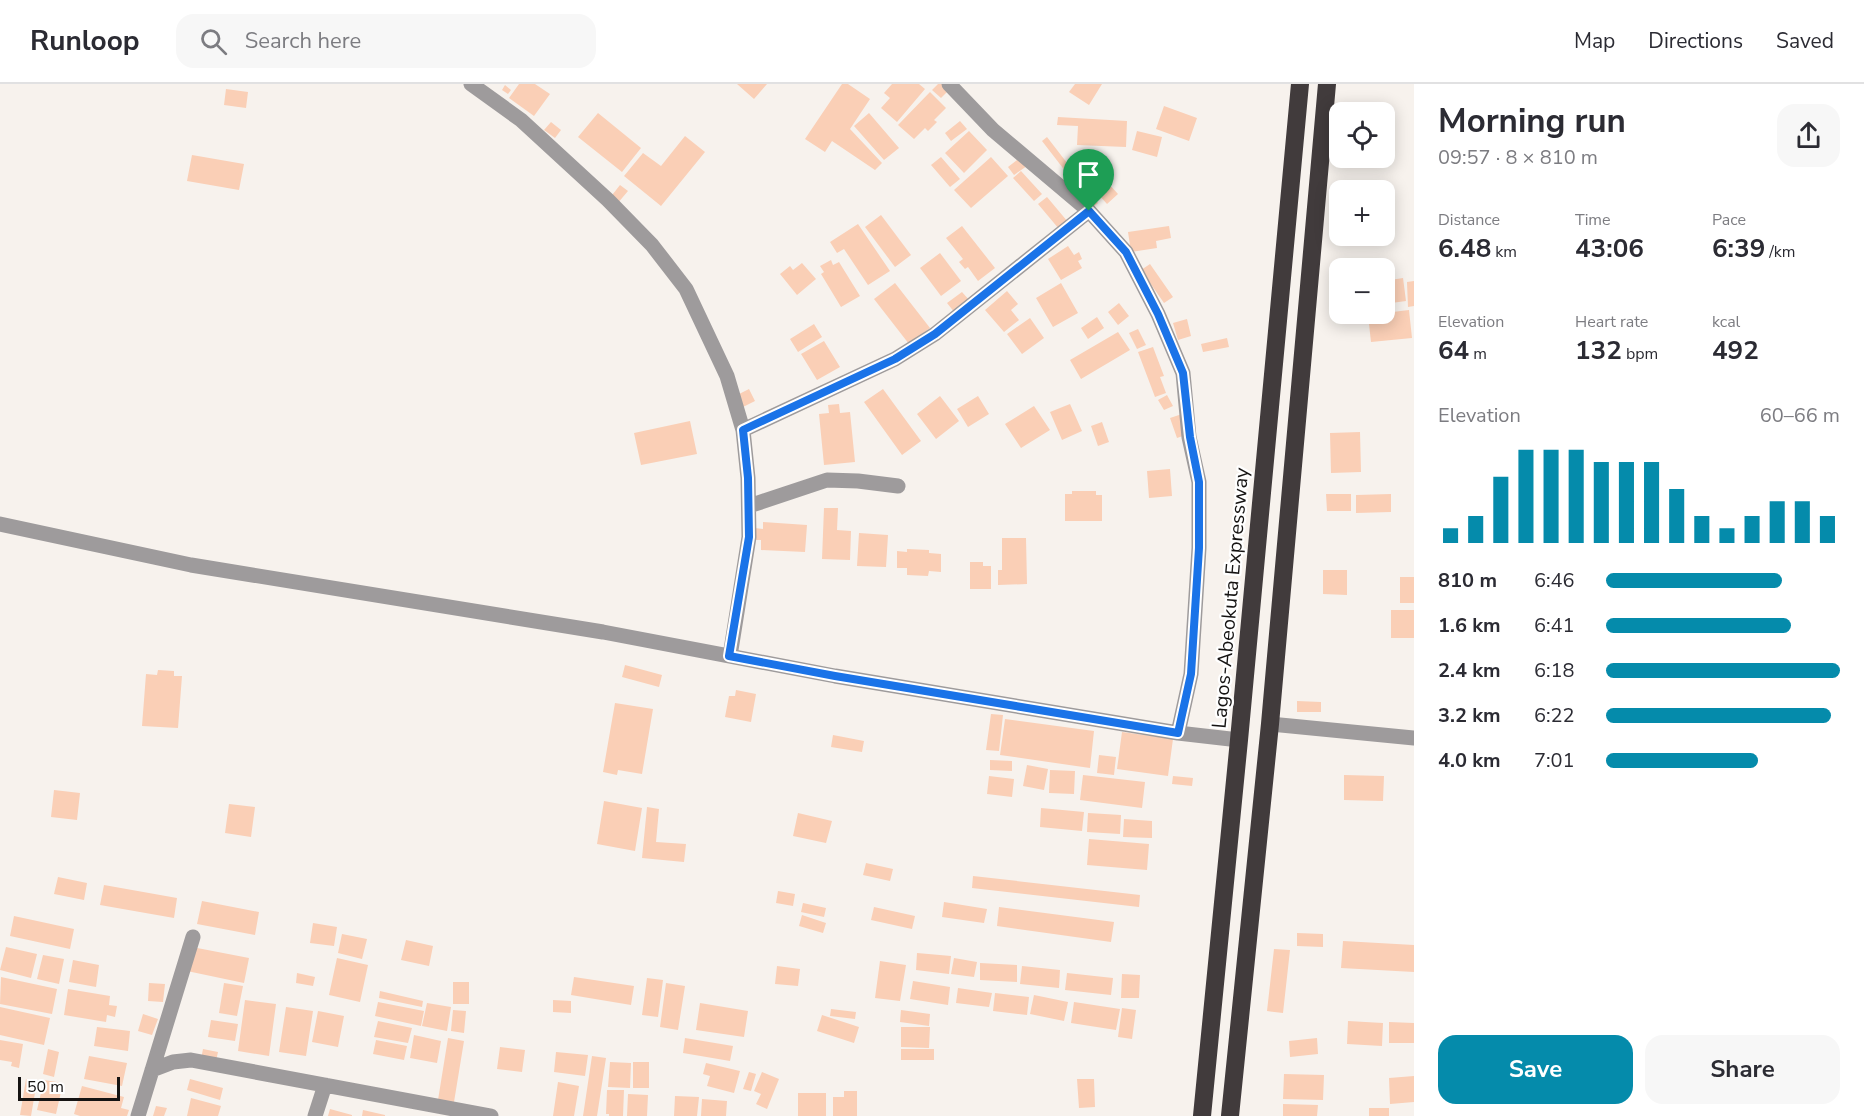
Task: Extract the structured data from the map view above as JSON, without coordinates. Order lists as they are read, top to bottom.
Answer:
{
  "streets": {
    "highway": ["Lagos-Abeokuta Expressway"]
  },
  "scale_bar": "50 m",
  "page": {
    "header": "Runloop",
    "search": "Search here",
    "nav": ["Map", "Directions", "Saved"],
    "heading": ["Morning run", "09:57 · 8 × 810 m"],
    "map_buttons": ["+", "−"],
    "stats": [
      ["Distance", "6.48 km"],
      ["Time", "43:06"],
      ["Pace", "6:39 /km"],
      ["Elevation", "64 m"],
      ["Heart rate", "132 bpm"],
      ["kcal", "492"]
    ],
    "chart": ["Elevation", "60–66 m"],
    "list": [
      {
        "name": "810 m",
        "note": "6:46"
      },
      {
        "name": "1.6 km",
        "note": "6:41"
      },
      {
        "name": "2.4 km",
        "note": "6:18"
      },
      {
        "name": "3.2 km",
        "note": "6:22"
      },
      {
        "name": "4.0 km",
        "note": "7:01"
      }
    ],
    "buttons": ["Save", "Share"],
    "scale": "50 m"
  }
}
